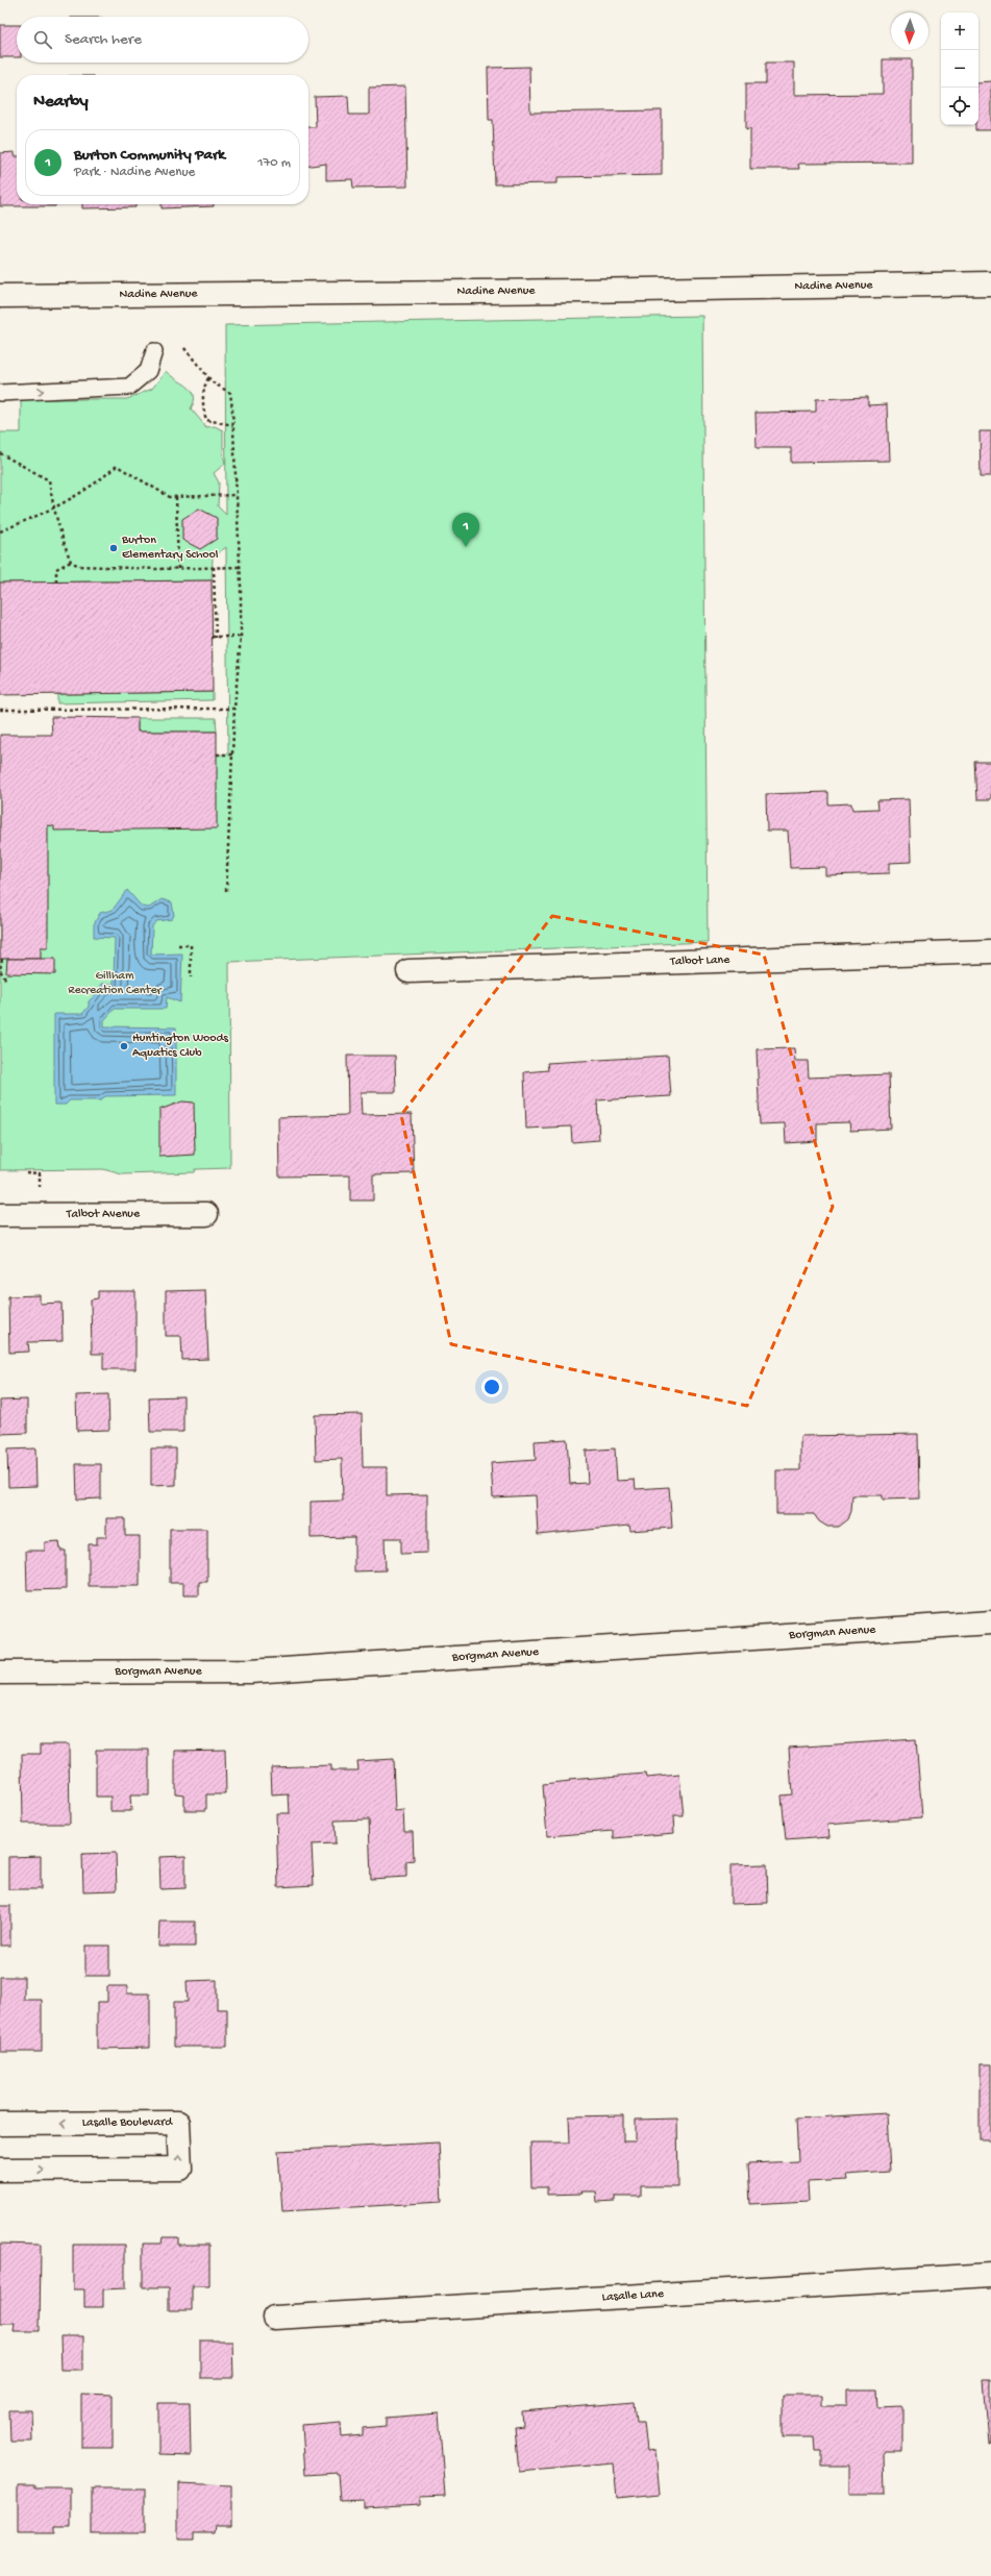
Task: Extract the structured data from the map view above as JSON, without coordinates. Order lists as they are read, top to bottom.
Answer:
{
  "streets": {
    "street": [
      "Nadine Avenue",
      "Talbot Lane",
      "Talbot Avenue",
      "Borgman Avenue",
      "Lasalle Boulevard",
      "Lasalle Lane"
    ]
  },
  "parks": ["Gillham Recreation Center"],
  "places": ["Burton Elementary School", "Huntington Woods Aquatics Club"],
  "north": "bottom",
  "page": {
    "map_buttons": ["+", "−"],
    "search": "Search here",
    "heading": "Nearby",
    "list": [
      {
        "mark": "1",
        "name": "Burton Community Park",
        "note": "Park · Nadine Avenue",
        "value": "170 m"
      }
    ],
    "pins": "1"
  }
}
